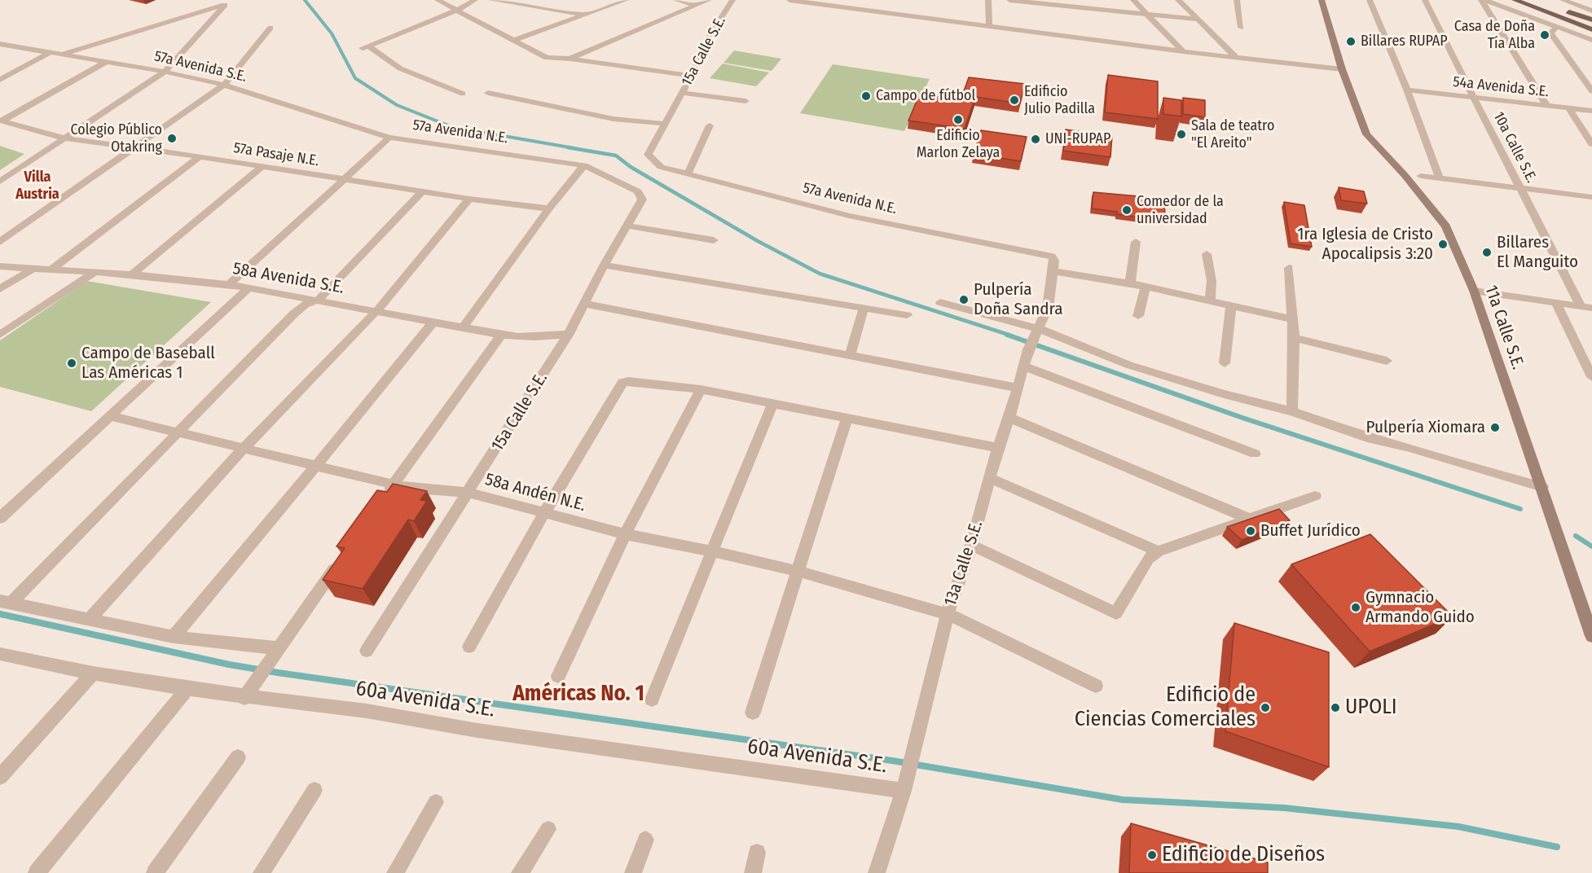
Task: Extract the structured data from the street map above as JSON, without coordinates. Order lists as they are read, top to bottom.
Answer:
{
  "streets": {
    "street": [
      "15a Calle S.E.",
      "57a Avenida S.E.",
      "54a Avenida S.E.",
      "57a Avenida N.E.",
      "10a Calle S.E.",
      "57a Pasaje N.E.",
      "58a Avenida S.E.",
      "11a Calle S.E.",
      "58a Andén N.E.",
      "13a Calle S.E.",
      "60a Avenida S.E."
    ]
  },
  "crossings": [
    ["15a Calle S.E.", "57a Avenida N.E."],
    ["15a Calle S.E.", "58a Avenida S.E."],
    ["15a Calle S.E.", "58a Andén N.E."],
    ["57a Avenida S.E.", "57a Avenida N.E."],
    ["54a Avenida S.E.", "10a Calle S.E."],
    ["57a Avenida N.E.", "13a Calle S.E."],
    ["58a Andén N.E.", "13a Calle S.E."],
    ["13a Calle S.E.", "60a Avenida S.E."]
  ],
  "districts": ["Villa Austria", "Américas No. 1"],
  "places": [
    "Casa de Doña Tía Alba",
    "Billares RUPAP",
    "Campo de fútbol",
    "Edificio Julio Padilla",
    "Edificio Marlon Zelaya",
    "Sala de teatro \"El Areito\"",
    "Colegio Público Otakring",
    "UNI-RUPAP",
    "Comedor de la universidad",
    "1ra Iglesia de Cristo Apocalipsis 3:20",
    "Billares El Manguito",
    "Pulpería Doña Sandra",
    "Campo de Baseball Las Américas 1",
    "Pulpería Xiomara",
    "Buffet Jurídico",
    "Gymnacio Armando Guido",
    "Edificio de Ciencias Comerciales",
    "UPOLI",
    "Edificio de Diseños"
  ]
}
